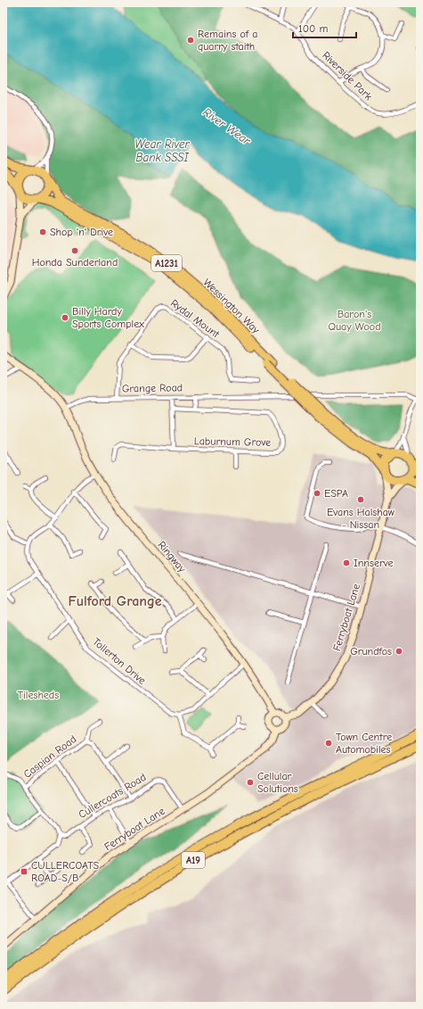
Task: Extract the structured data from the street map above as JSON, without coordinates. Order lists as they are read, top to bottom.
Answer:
{
  "streets": {
    "highway": ["A1231", "Wessington Way", "A19"],
    "street": [
      "Riverside Park",
      "Rydal Mount",
      "Grange Road",
      "Laburnum Grove",
      "Ringway",
      "Ferryboat Lane",
      "Tollerton Drive",
      "Caspian Road",
      "Cullercoats Road"
    ]
  },
  "crossings": [
    ["Wessington Way", "Ferryboat Lane"],
    ["Rydal Mount", "Grange Road"],
    ["Grange Road", "Ringway"],
    ["Ringway", "Ferryboat Lane"],
    ["Ferryboat Lane", "Cullercoats Road"],
    ["Caspian Road", "Cullercoats Road"]
  ],
  "districts": ["Fulford Grange"],
  "water": ["River Wear", "Wear River Bank SSSI"],
  "parks": ["Baron's Quay Wood", "Tilesheds"],
  "places": {
    "other": [
      "Remains of a quarry staith",
      "Shop 'n' Drive",
      "Honda Sunderland",
      "Billy Hardy Sports Complex",
      "ESPA",
      "Evans Halshaw - Nissan",
      "Innserve",
      "Grundfos",
      "Town Centre Automobiles",
      "Cellular Solutions"
    ],
    "transit": ["CULLERCOATS ROAD-S/B"]
  },
  "scale_bar": "100 m"
}
